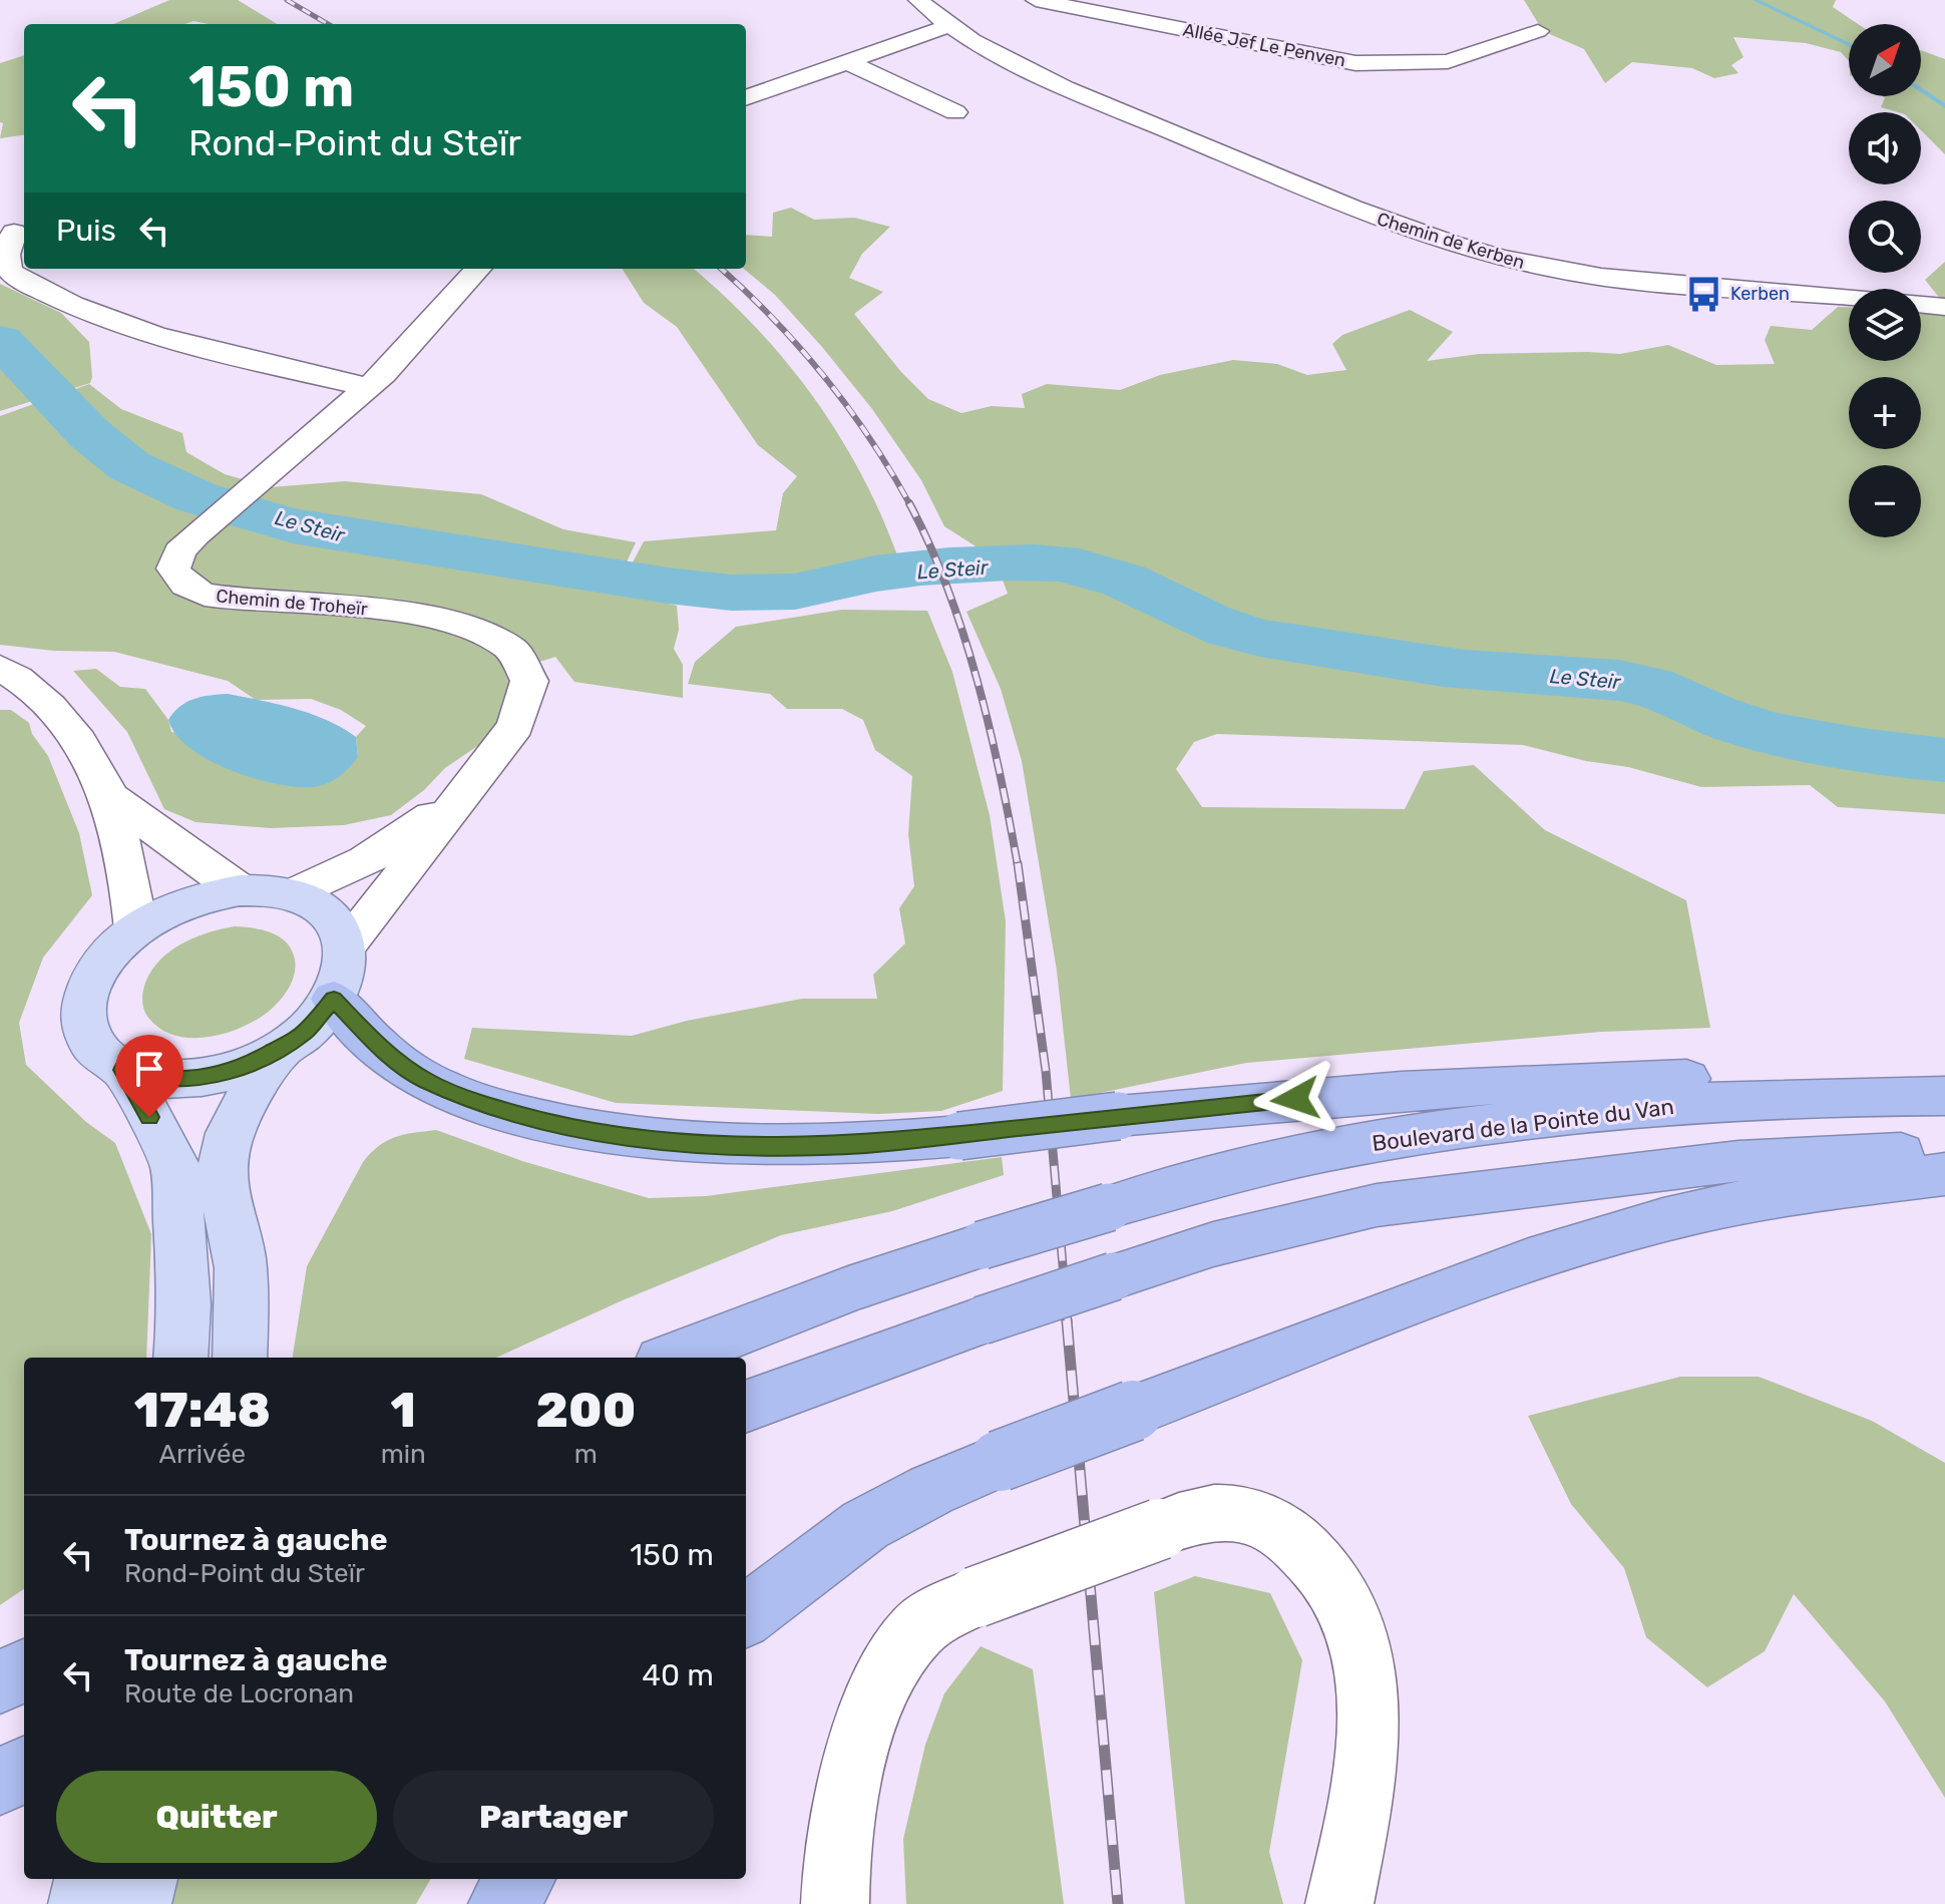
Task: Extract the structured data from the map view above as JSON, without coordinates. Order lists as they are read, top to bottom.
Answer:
{
  "streets": {
    "highway": ["Boulevard de la Pointe du Van"],
    "street": ["Allée Jef Le Penven", "Chemin de Kerben", "Chemin de Troheïr"]
  },
  "water": ["Le Steir"],
  "places": {
    "bus stop": ["Kerben"]
  },
  "north": "top right",
  "page": {
    "map_buttons": ["+", "−"],
    "turn": ["150 m", "Rond-Point du Steïr"],
    "then": "Puis",
    "eta": [
      "17:48",
      "Arrivée",
      "1",
      "min",
      "200",
      "m"
    ],
    "list": [
      {
        "name": "Tournez à gauche",
        "note": "Rond-Point du Steïr",
        "value": "150 m"
      },
      {
        "name": "Tournez à gauche",
        "note": "Route de Locronan",
        "value": "40 m"
      }
    ],
    "buttons": ["Quitter", "Partager"]
  }
}
